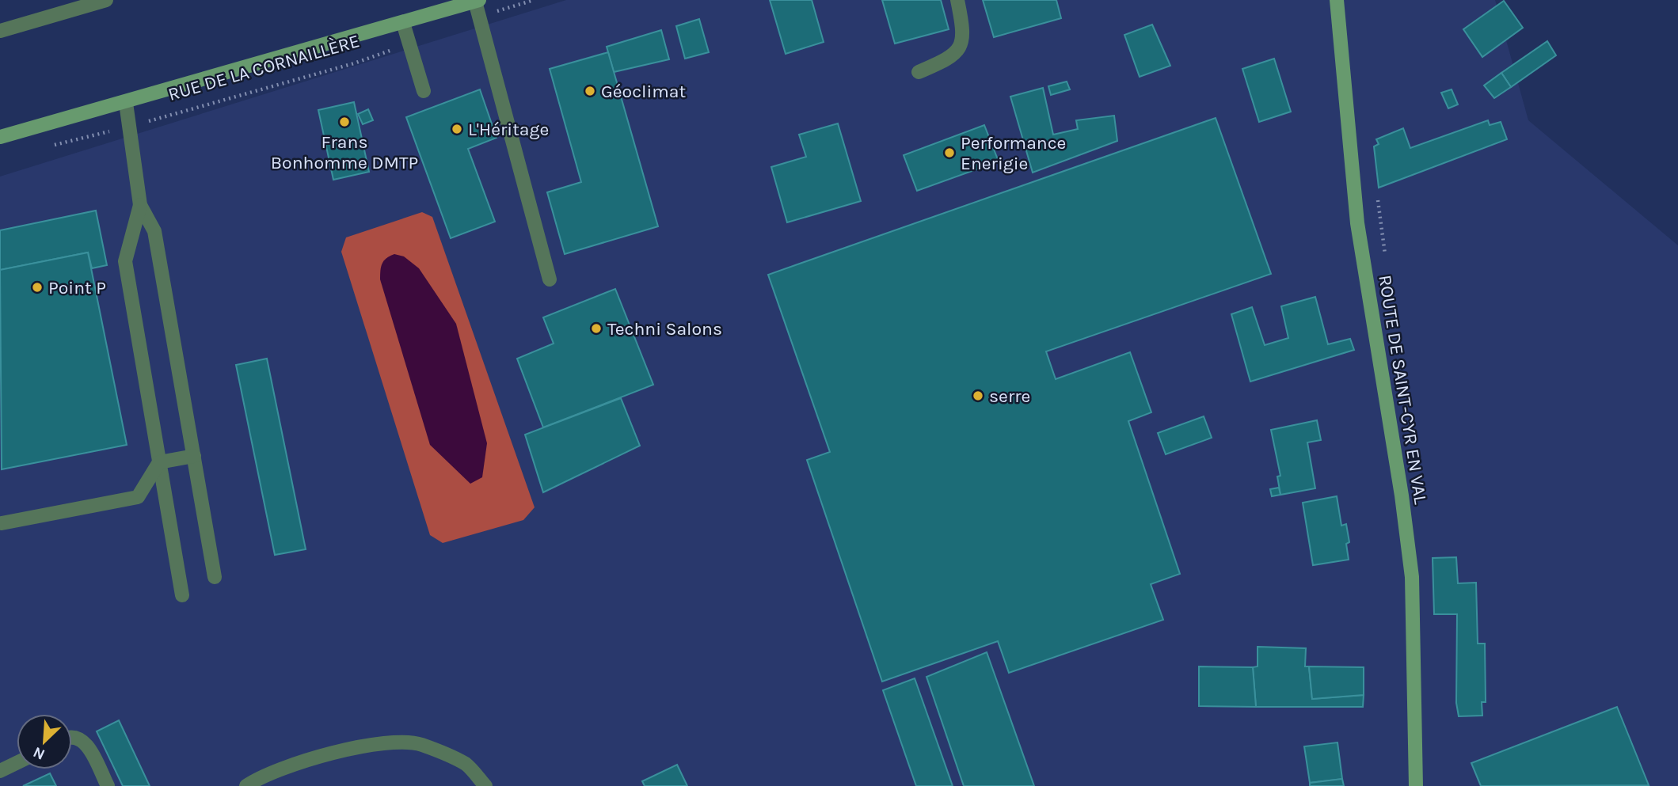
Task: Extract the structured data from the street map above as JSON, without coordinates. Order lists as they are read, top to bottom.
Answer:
{
  "streets": {
    "street": ["RUE DE LA CORNAILLÈRE", "ROUTE DE SAINT-CYR EN VAL"]
  },
  "places": [
    "Géoclimat",
    "Frans Bonhomme DMTP",
    "L'Héritage",
    "Performance Enerigie",
    "Point P",
    "Techni Salons",
    "serre"
  ],
  "north": "bottom left"
}
